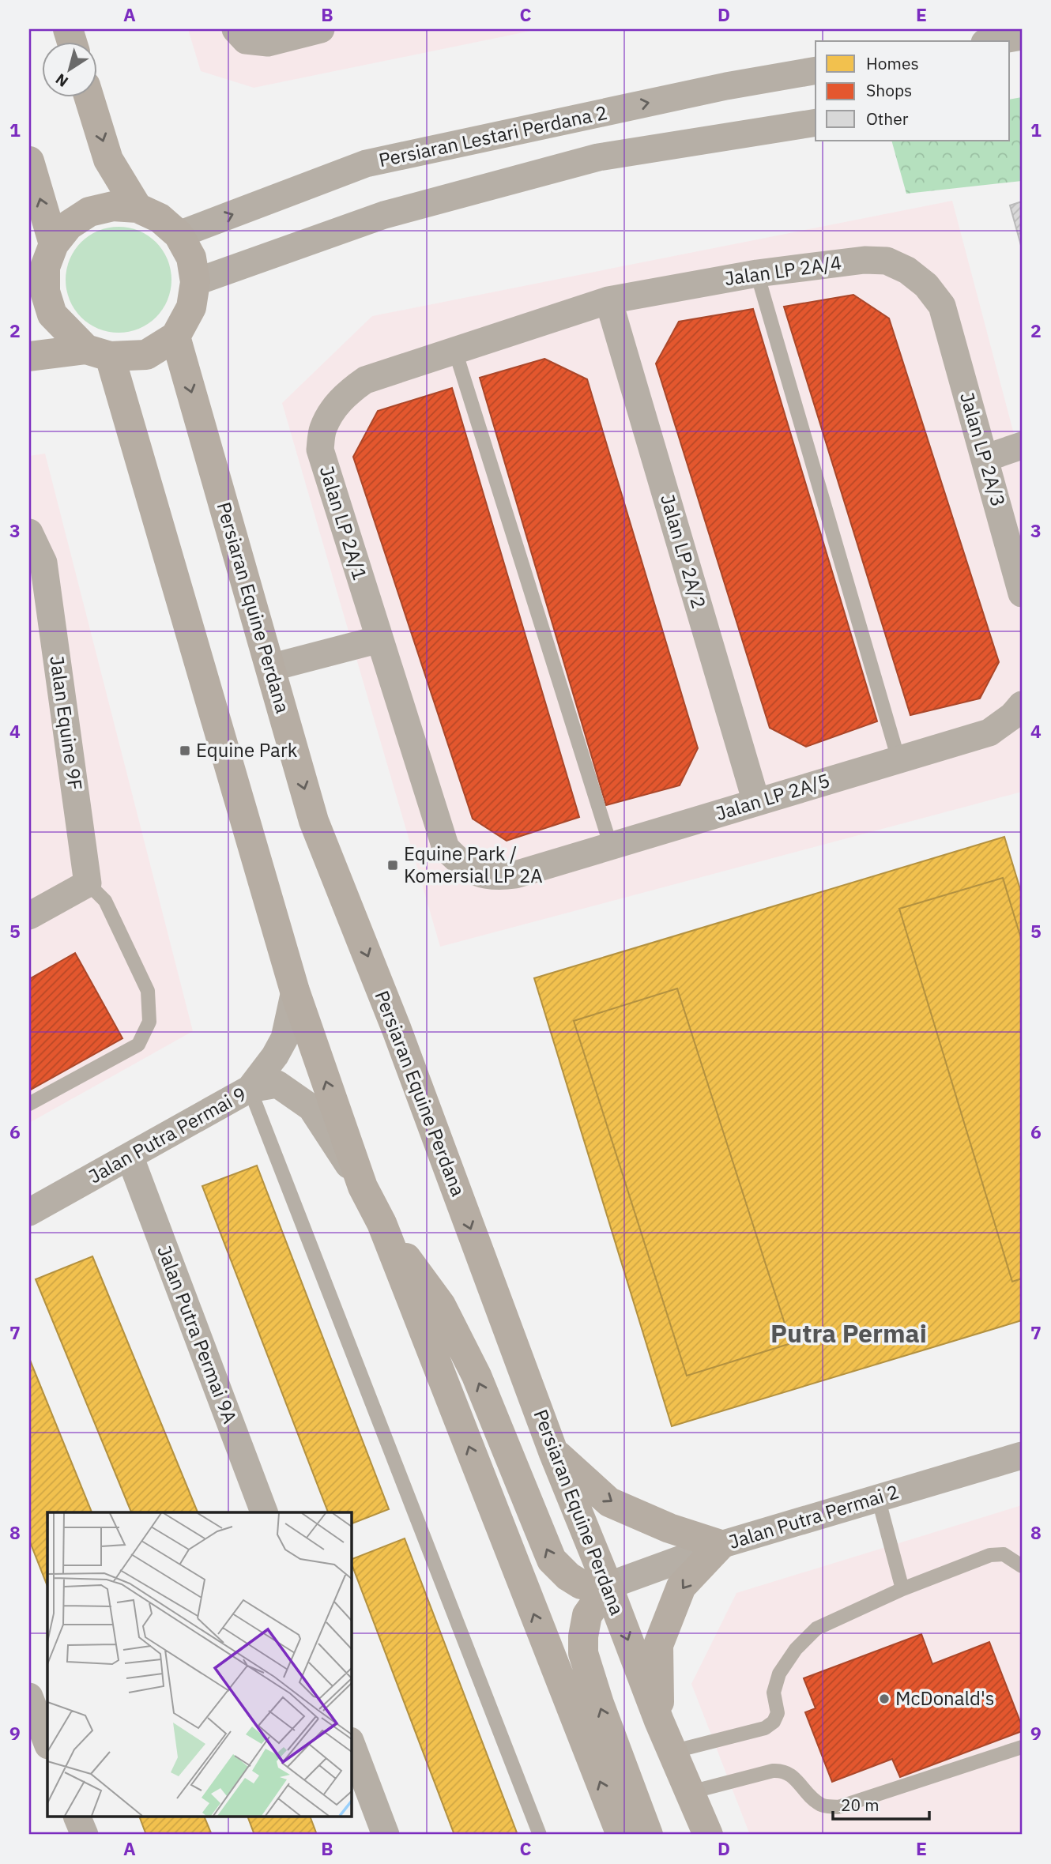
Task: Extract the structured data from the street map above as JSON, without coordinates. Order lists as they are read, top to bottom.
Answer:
{
  "streets": {
    "street": [
      "Persiaran Lestari Perdana 2",
      "Jalan LP 2A/4",
      "Jalan LP 2A/3",
      "Jalan LP 2A/1",
      "Jalan LP 2A/2",
      "Persiaran Equine Perdana",
      "Jalan Equine 9F",
      "Jalan LP 2A/5",
      "Jalan Putra Permai 9",
      "Jalan Putra Permai 9A",
      "Jalan Putra Permai 2"
    ]
  },
  "crossings": [
    ["Persiaran Lestari Perdana 2", "Persiaran Equine Perdana"],
    ["Jalan LP 2A/4", "Jalan LP 2A/3"],
    ["Jalan LP 2A/4", "Jalan LP 2A/1"],
    ["Jalan LP 2A/4", "Jalan LP 2A/2"],
    ["Jalan LP 2A/1", "Jalan LP 2A/2"],
    ["Jalan LP 2A/1", "Jalan LP 2A/5"],
    ["Jalan LP 2A/2", "Jalan LP 2A/5"],
    ["Persiaran Equine Perdana", "Jalan Putra Permai 2"],
    ["Jalan Putra Permai 9", "Jalan Putra Permai 9A"]
  ],
  "districts": ["Putra Permai"],
  "places": {
    "transit": ["Equine Park", "Equine Park / Komersial LP 2A"],
    "other": ["McDonald's"]
  },
  "legend": ["Homes", "Shops", "Other"],
  "scale_bar": "20 m",
  "north": "bottom left",
  "grid": {
    "columns": [
      "A",
      "B",
      "C",
      "D",
      "E"
    ],
    "rows": [
      "1",
      "2",
      "3",
      "4",
      "5",
      "6",
      "7",
      "8",
      "9"
    ]
  }
}
